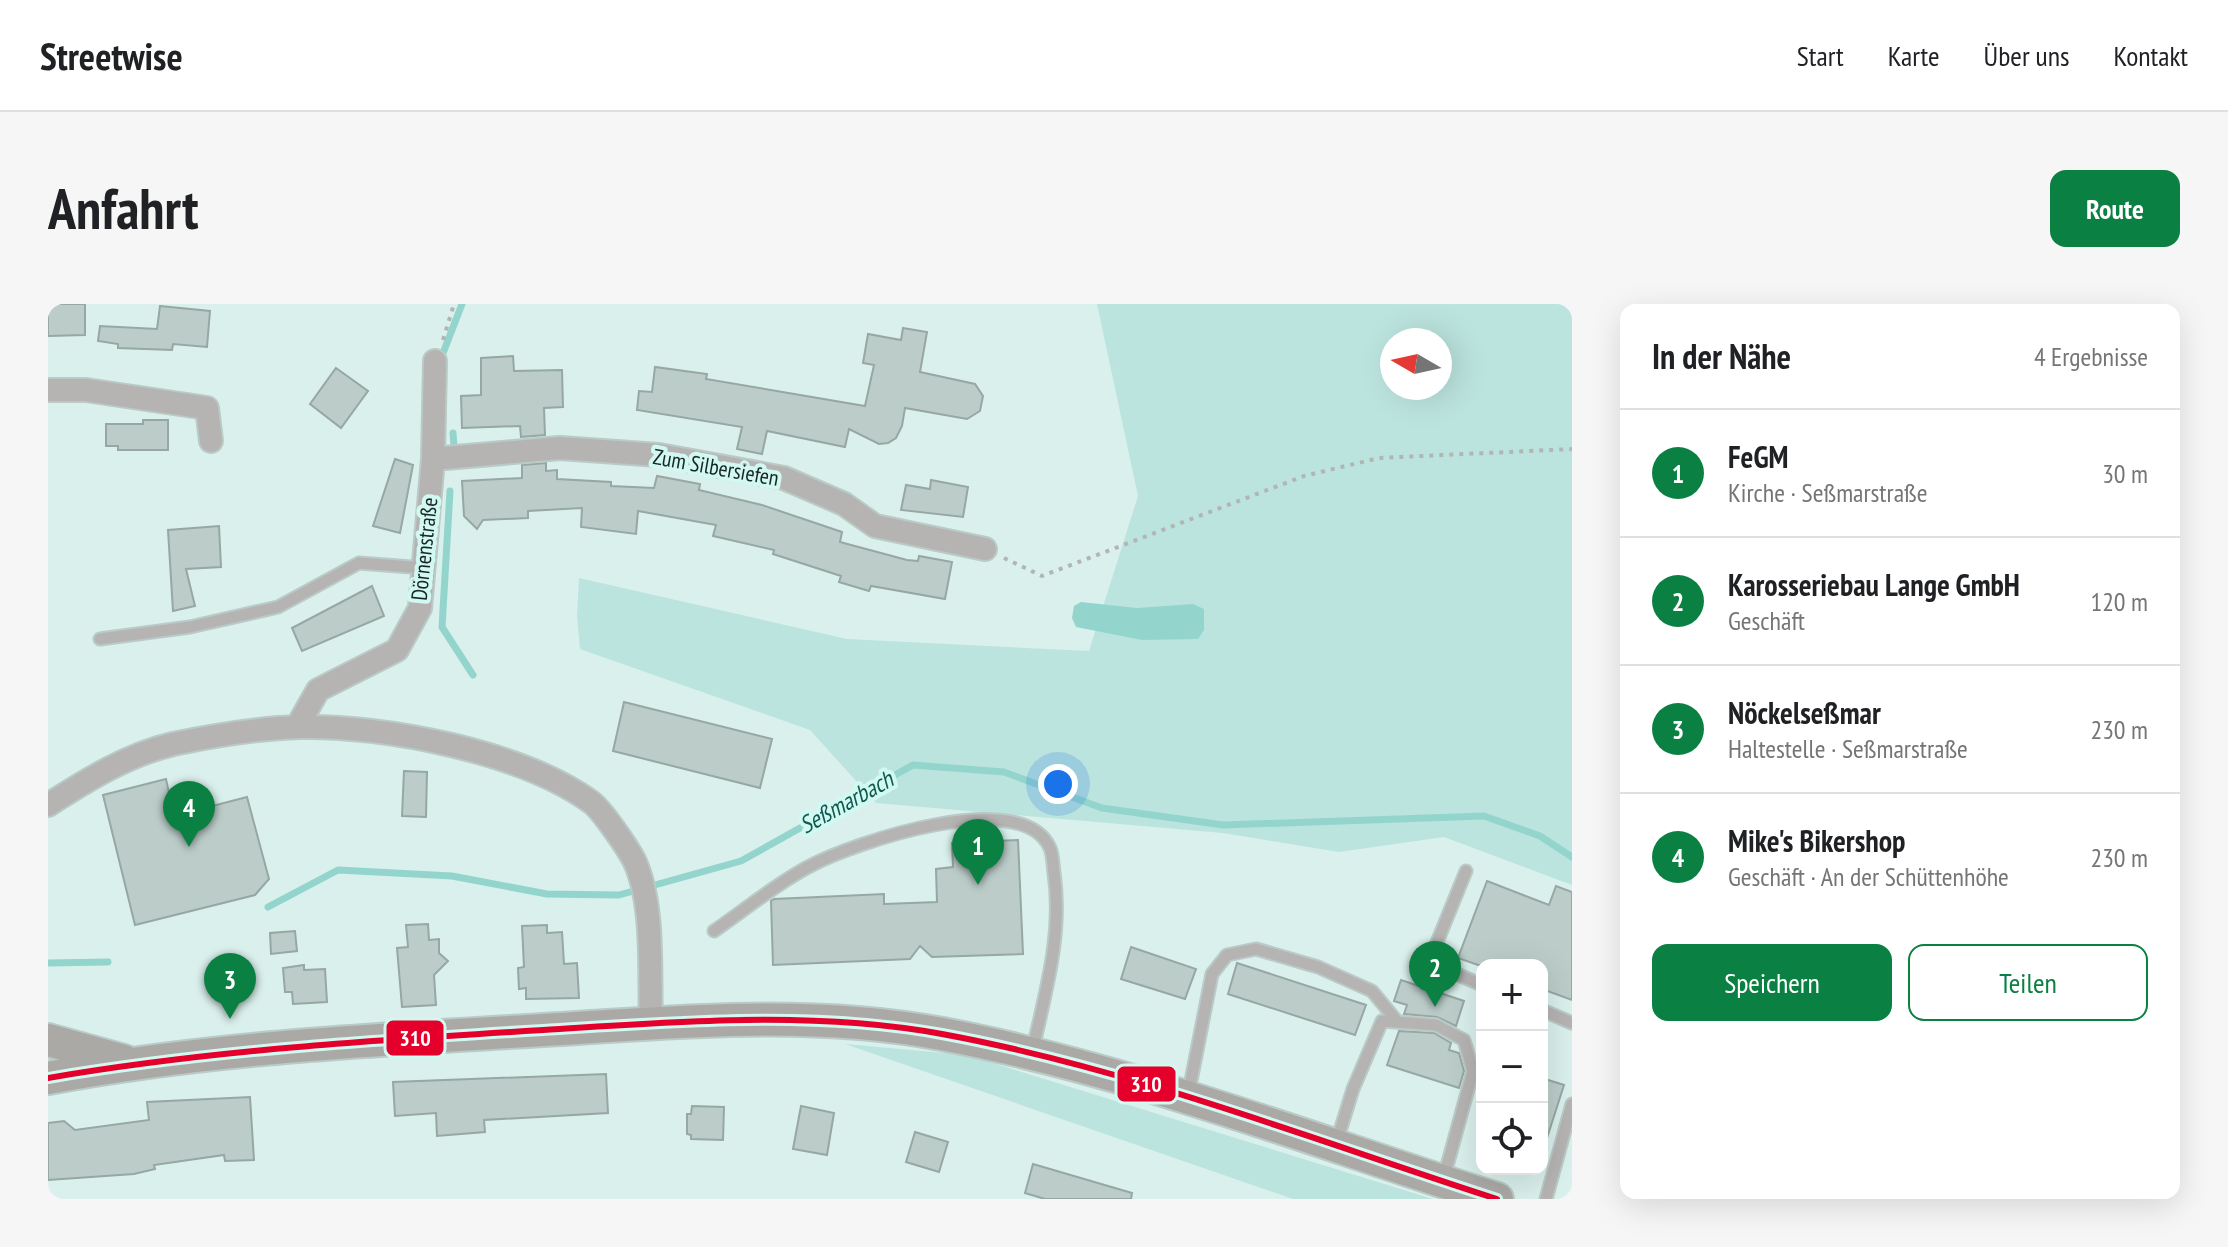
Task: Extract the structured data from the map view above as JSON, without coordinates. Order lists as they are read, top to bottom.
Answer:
{
  "streets": {
    "street": ["Zum Silbersiefen", "Dörnenstraße"]
  },
  "crossings": [
    ["Zum Silbersiefen", "Dörnenstraße"]
  ],
  "water": ["Seßmarbach"],
  "lines": ["transit line 310"],
  "north": "left",
  "page": {
    "header": "Streetwise",
    "nav": [
      "Start",
      "Karte",
      "Über uns",
      "Kontakt"
    ],
    "buttons": [
      "Route",
      ["Speichern", "Teilen"]
    ],
    "title": "Anfahrt",
    "heading": ["In der Nähe", "4 Ergebnisse"],
    "list": [
      {
        "mark": "1",
        "name": "FeGM",
        "note": "Kirche · Seßmarstraße",
        "value": "30 m"
      },
      {
        "mark": "2",
        "name": "Karosseriebau Lange GmbH",
        "note": "Geschäft",
        "value": "120 m"
      },
      {
        "mark": "3",
        "name": "Nöckelseßmar",
        "note": "Haltestelle · Seßmarstraße",
        "value": "230 m"
      },
      {
        "mark": "4",
        "name": "Mike's Bikershop",
        "note": "Geschäft · An der Schüttenhöhe",
        "value": "230 m"
      }
    ],
    "pins": [
      "4",
      "1",
      "2",
      "3"
    ],
    "map_buttons": ["+", "−"]
  }
}
